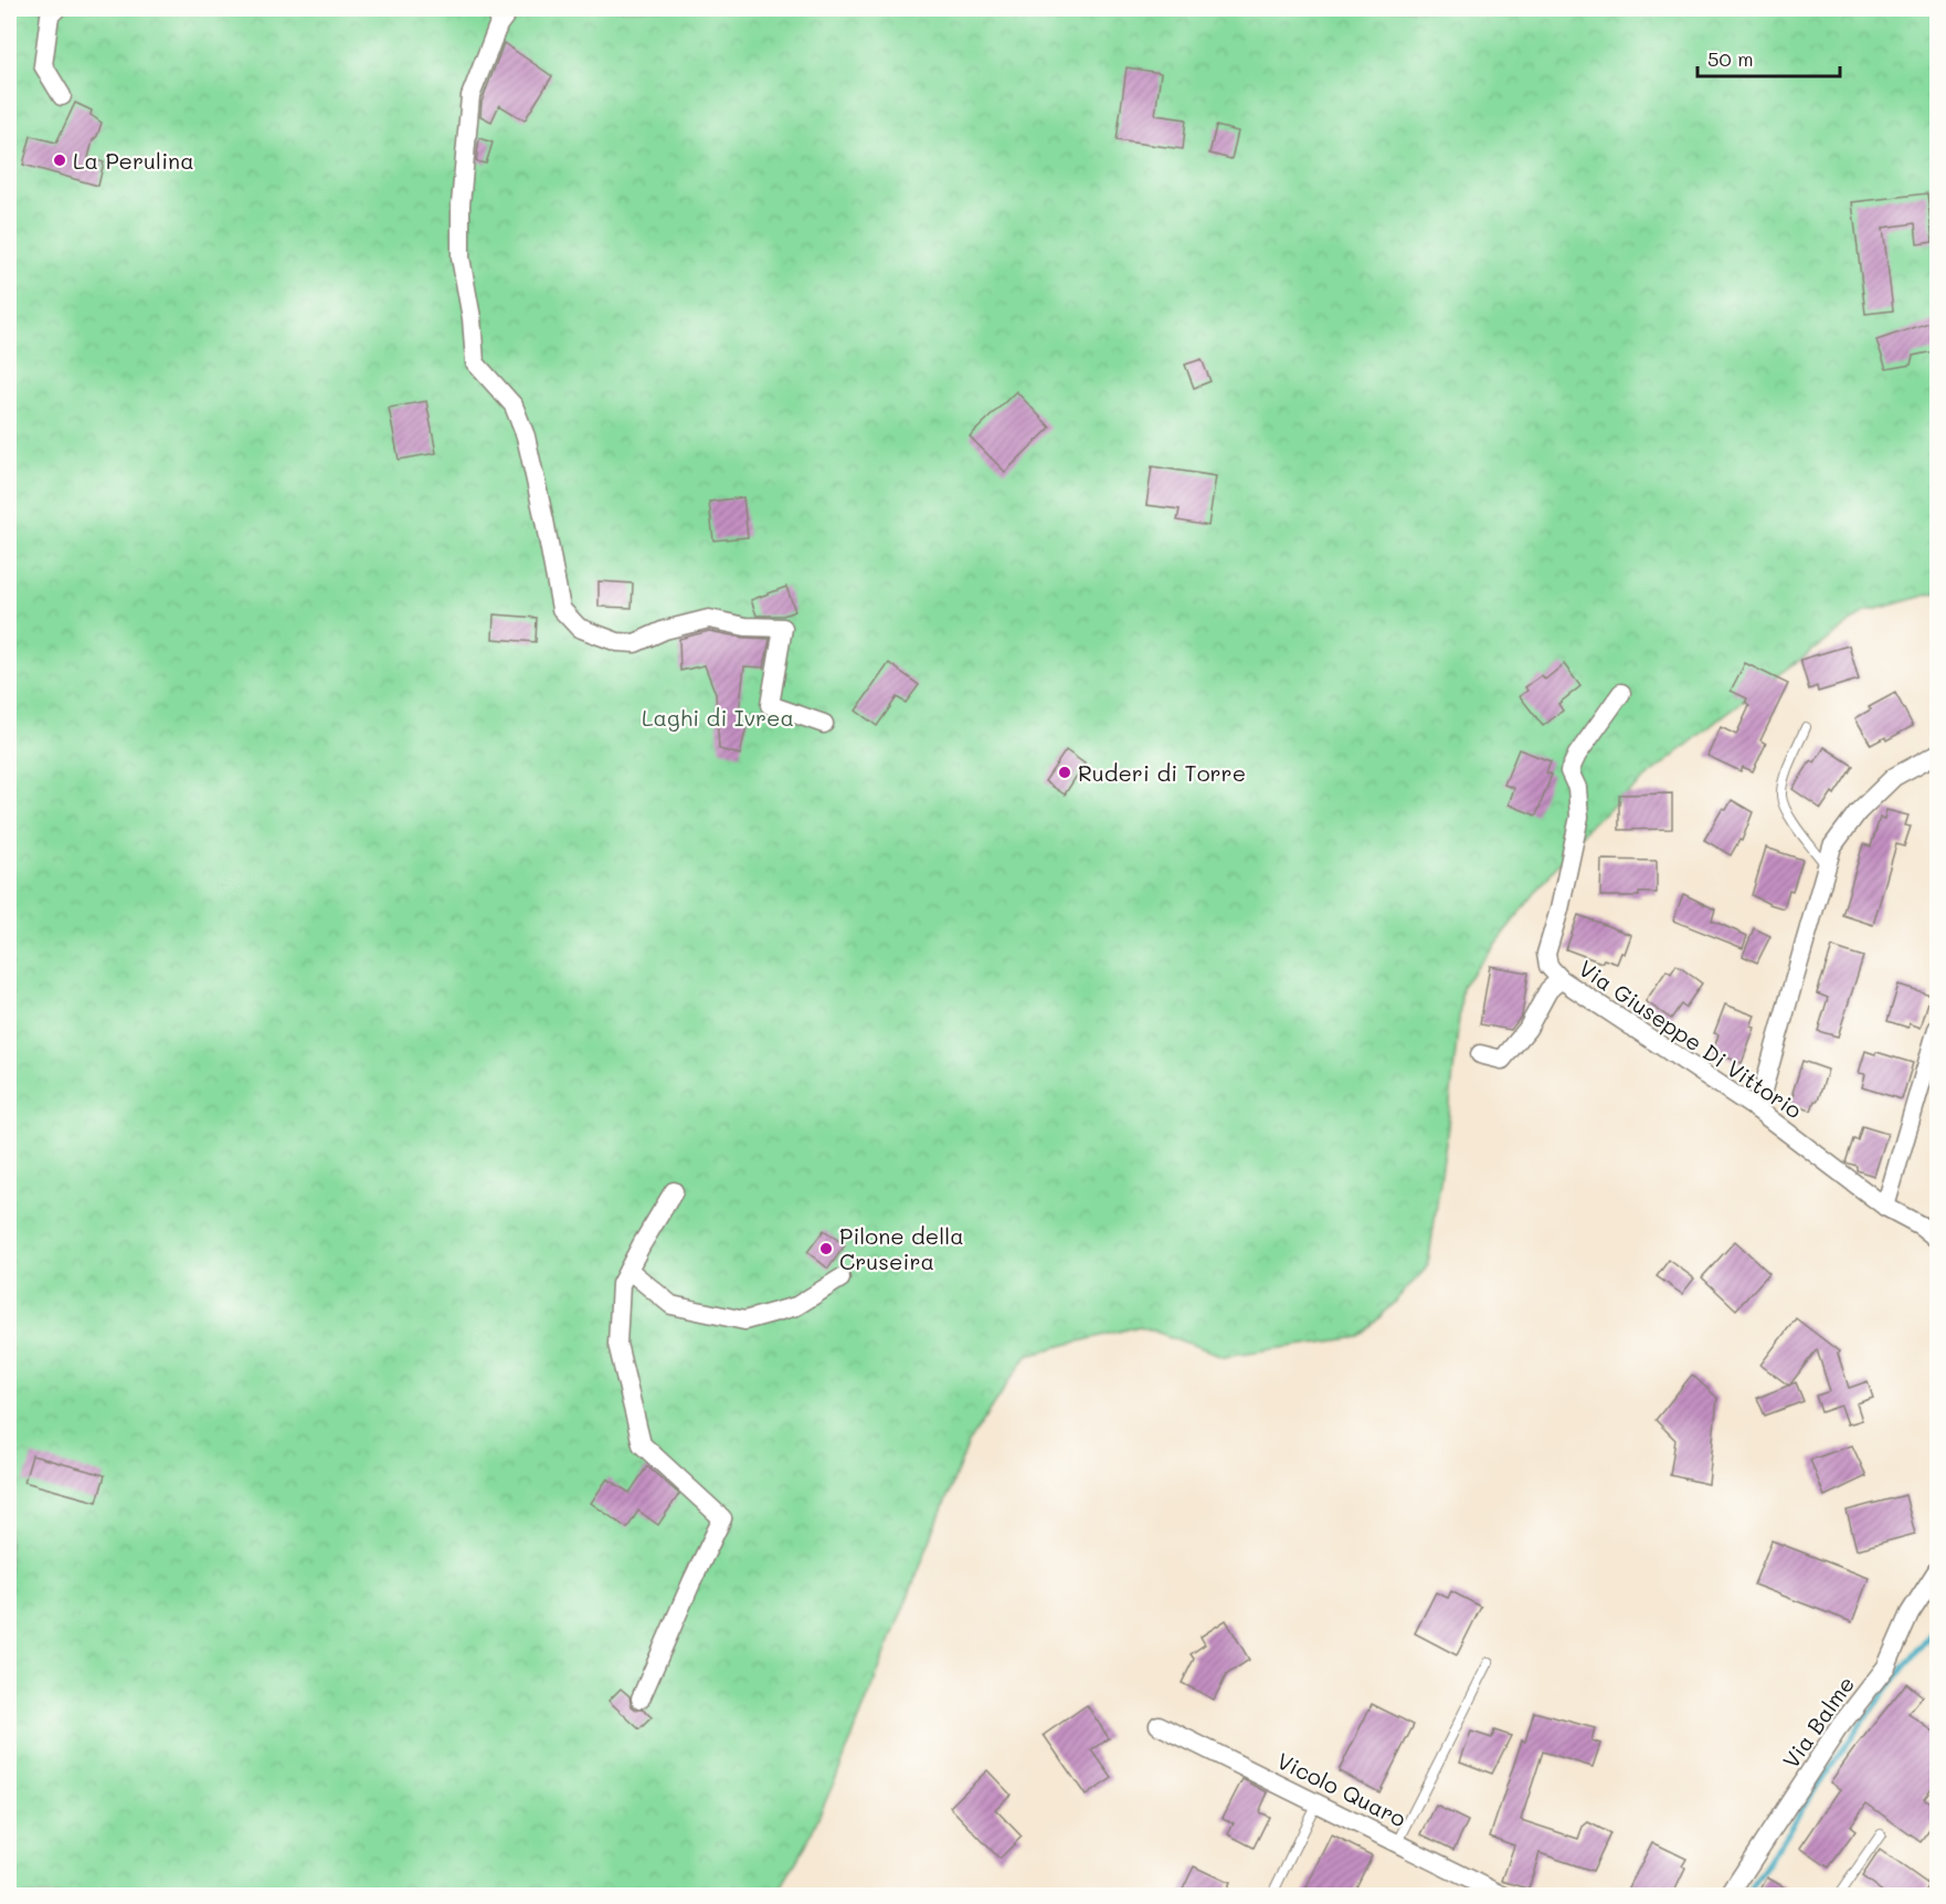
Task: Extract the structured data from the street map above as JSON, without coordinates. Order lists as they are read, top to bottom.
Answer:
{
  "streets": {
    "street": ["Via Giuseppe Di Vittorio", "Via Balme", "Vicolo Quaro"]
  },
  "parks": ["Laghi di Ivrea"],
  "places": ["La Perulina", "Ruderi di Torre", "Pilone della Cruseira"],
  "scale_bar": "50 m"
}
